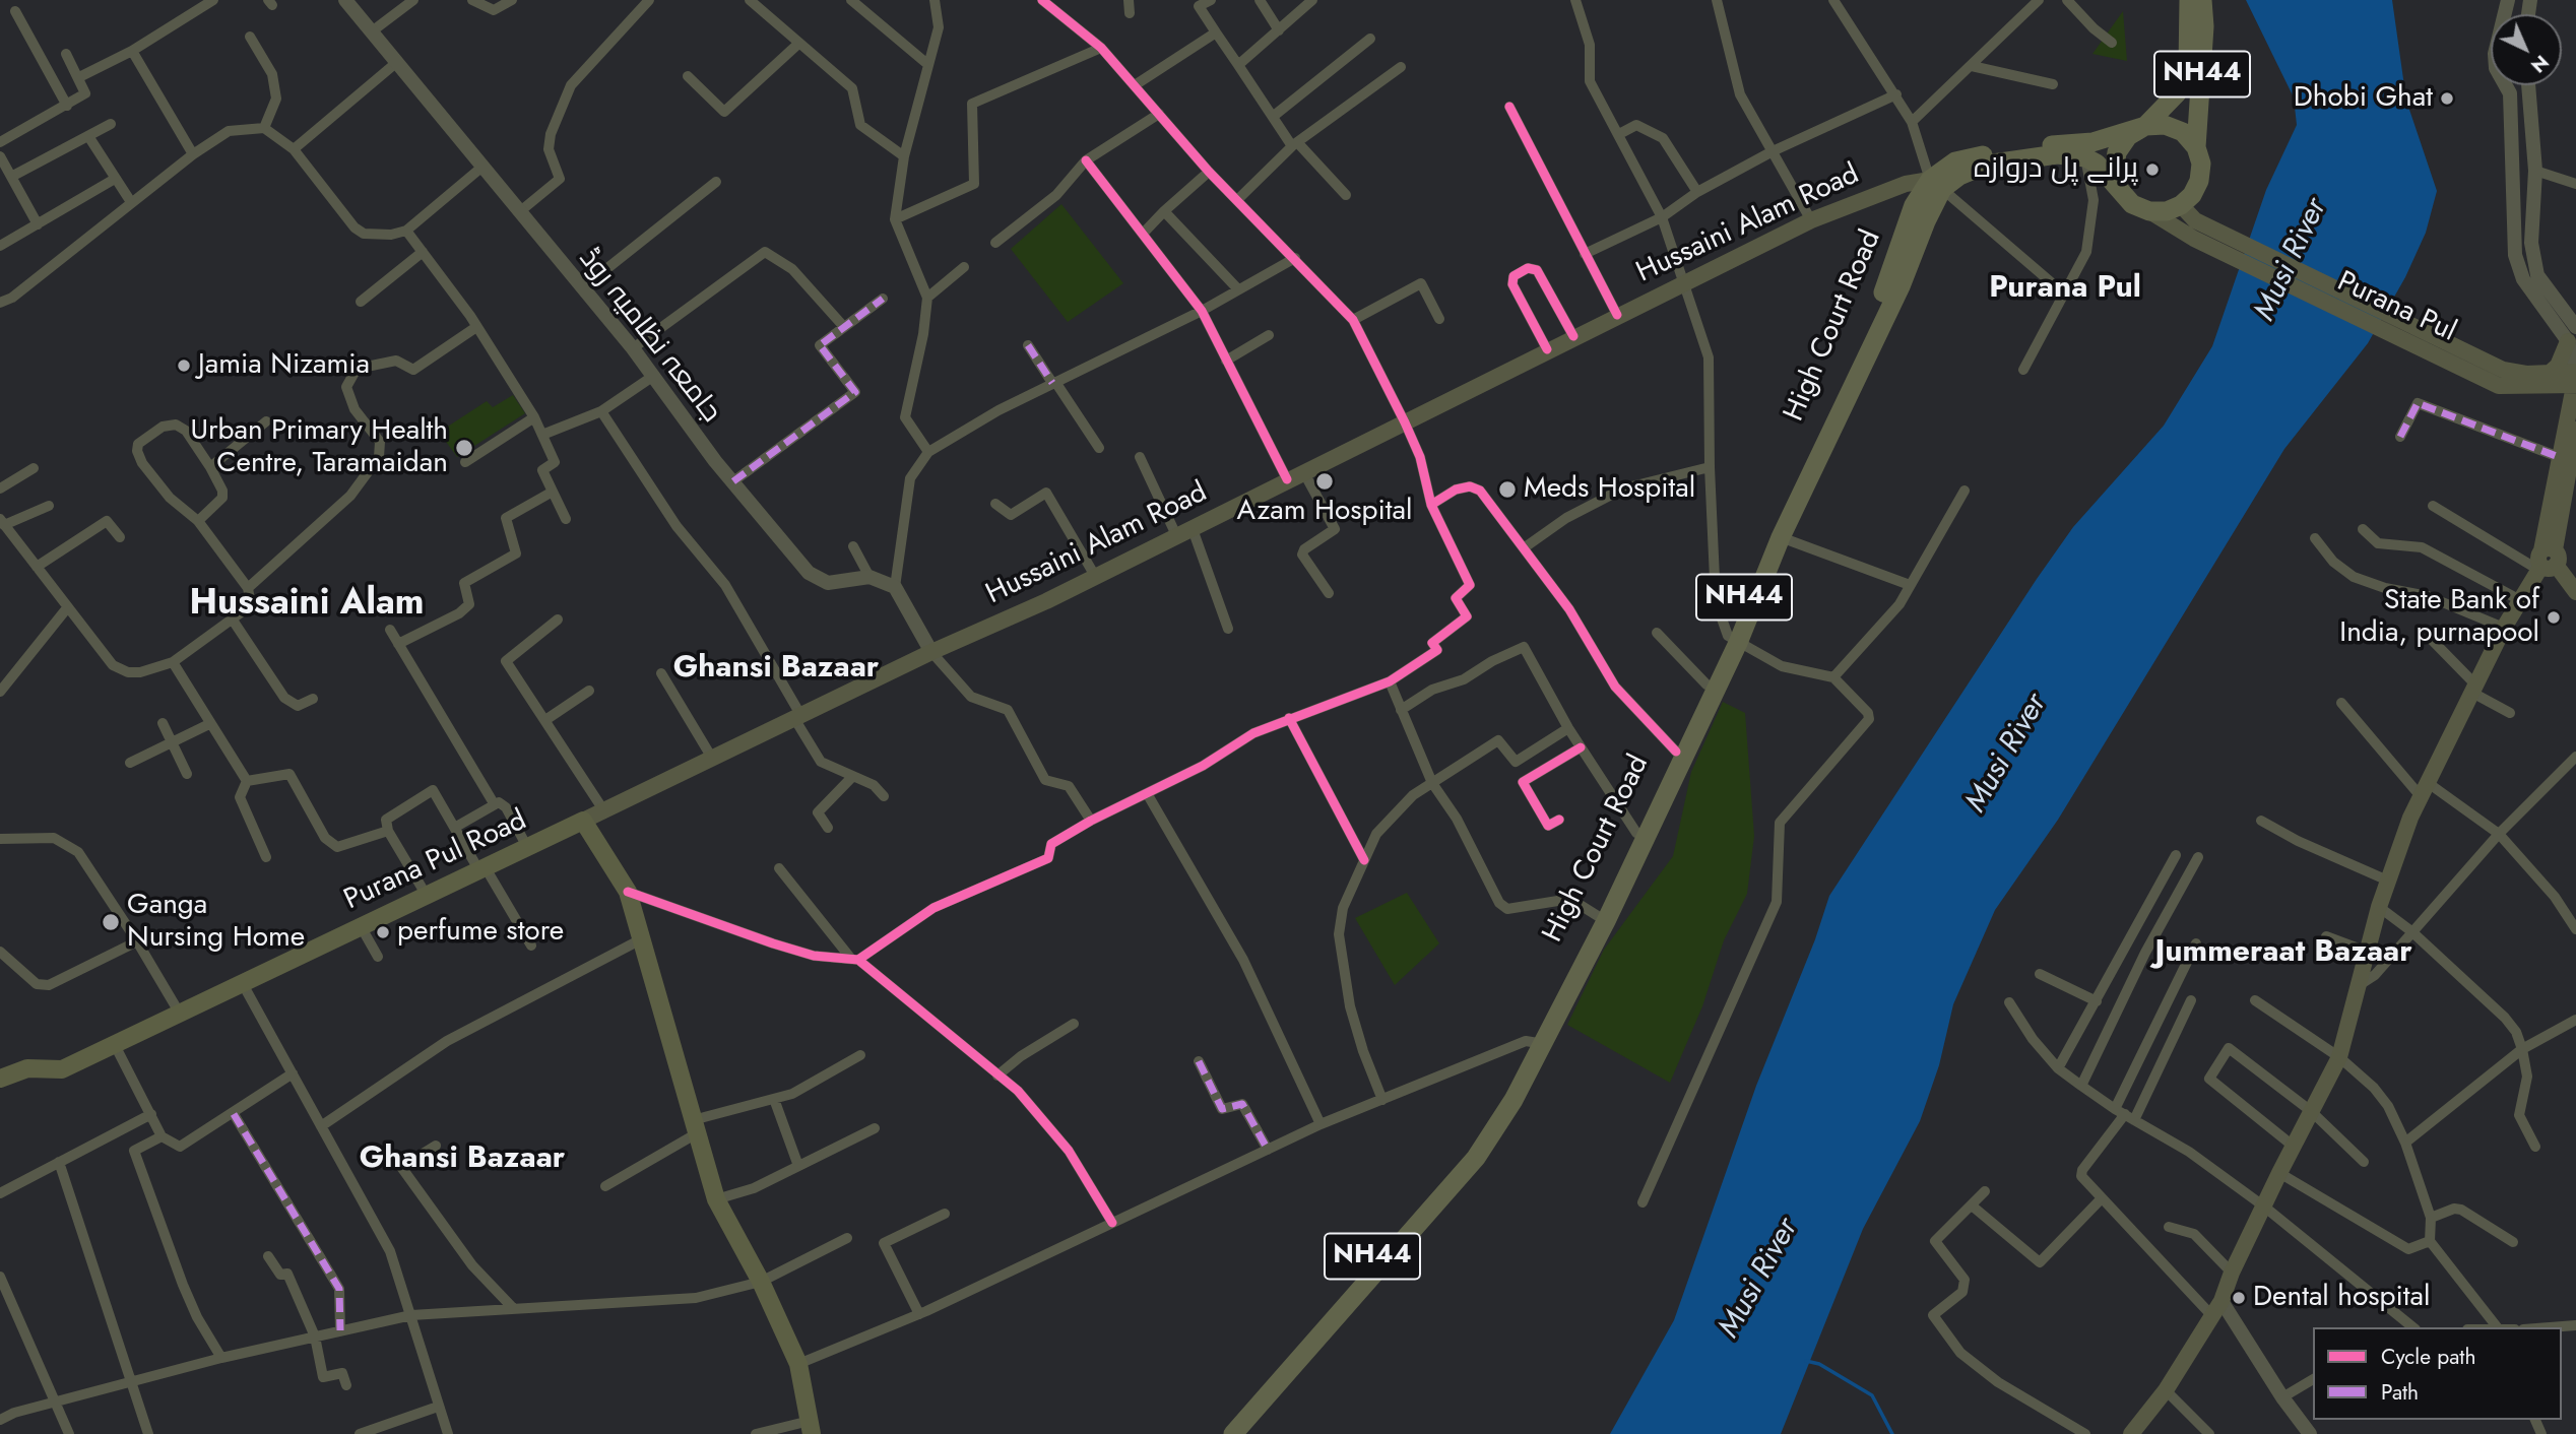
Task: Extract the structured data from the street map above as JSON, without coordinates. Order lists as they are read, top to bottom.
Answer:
{
  "streets": {
    "highway": ["NH44", "High Court Road"],
    "main road": ["Hussaini Alam Road", "Purana Pul", "Purana Pul Road"],
    "street": ["جامعہ نظامیہ روڈ"]
  },
  "crossings": [
    ["NH44", "Hussaini Alam Road"],
    ["NH44", "Purana Pul"],
    ["NH44", "High Court Road"],
    ["Hussaini Alam Road", "High Court Road"],
    ["Hussaini Alam Road", "Purana Pul Road"]
  ],
  "districts": [
    "Purana Pul",
    "Hussaini Alam",
    "Ghansi Bazaar",
    "Jummeraat Bazaar",
    "Ghansi Bazaar"
  ],
  "water": ["Musi River"],
  "places": [
    "Dhobi Ghat",
    "پرانے پل دروازہ",
    "Jamia Nizamia",
    "Urban Primary Health Centre, Taramaidan",
    "Azam Hospital",
    "Meds Hospital",
    "State Bank of India, purnapool",
    "Ganga Nursing Home",
    "perfume store",
    "Dental hospital"
  ],
  "legend": ["Cycle path", "Path"],
  "north": "bottom right"
}
